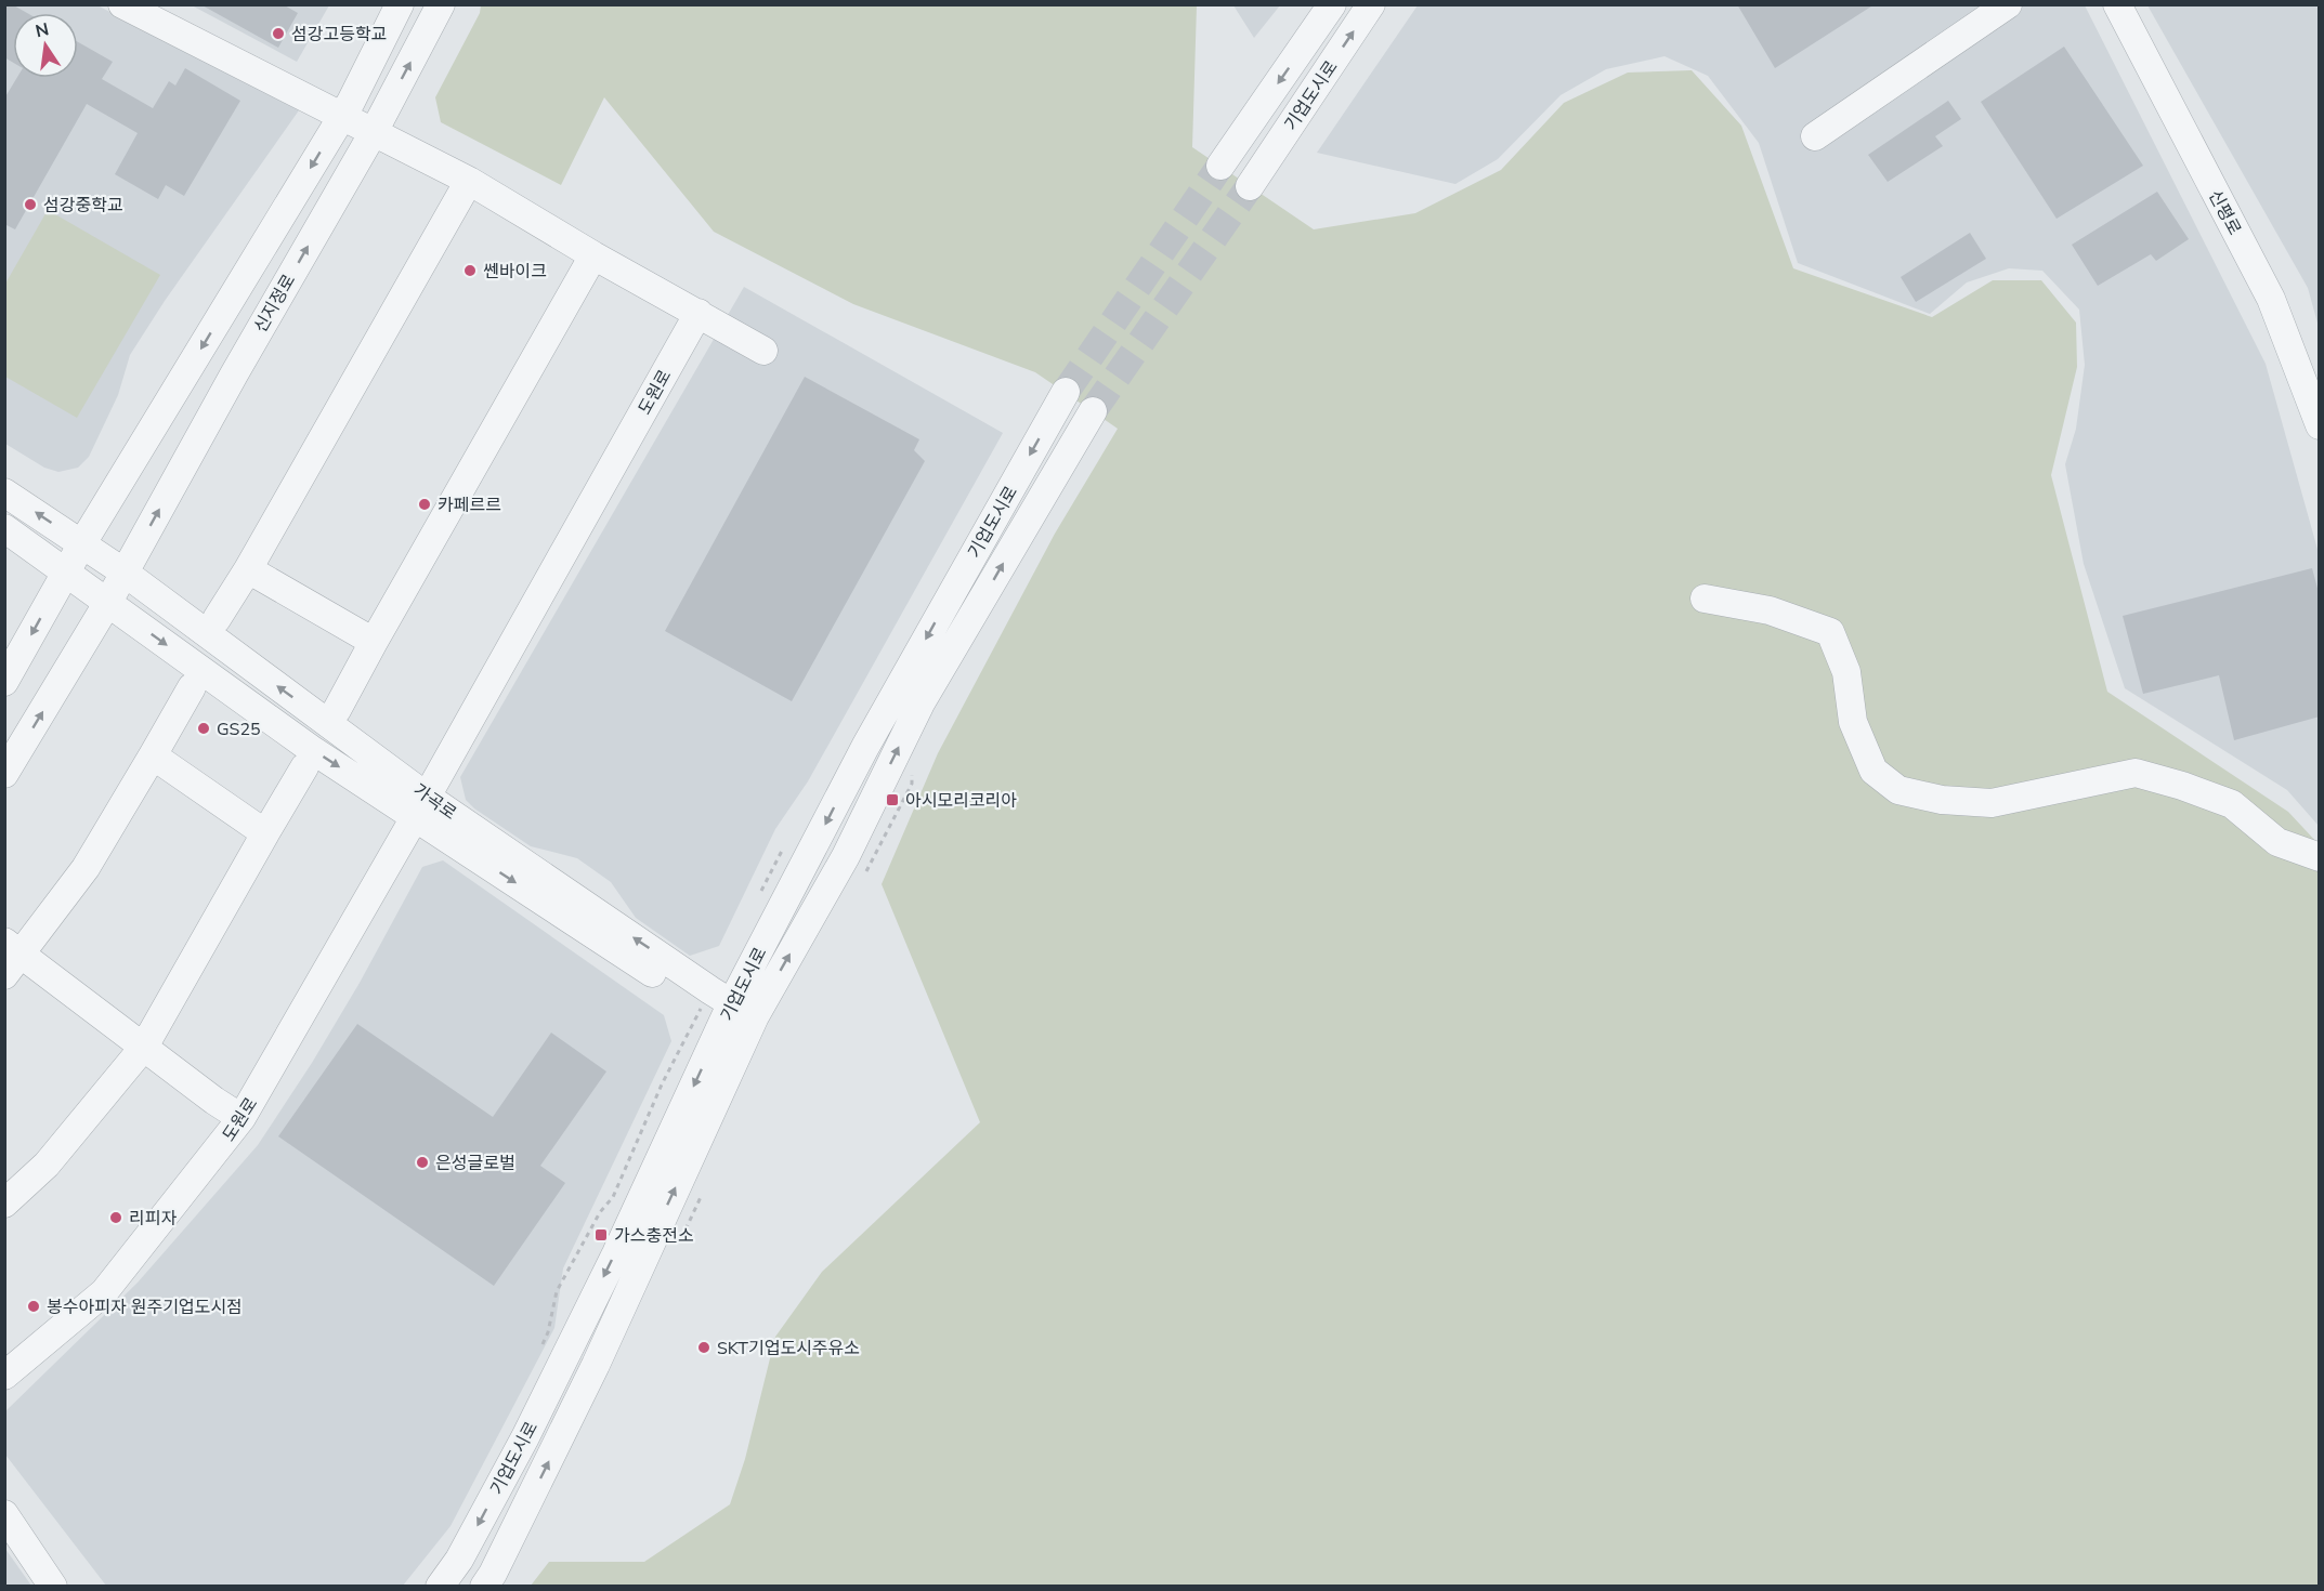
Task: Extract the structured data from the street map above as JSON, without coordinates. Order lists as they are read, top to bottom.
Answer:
{
  "streets": {
    "street": [
      "기업도시로",
      "신평로",
      "신지정로",
      "도원로",
      "가곡로"
    ]
  },
  "crossings": [
    ["기업도시로", "가곡로"],
    ["신지정로", "가곡로"],
    ["도원로", "가곡로"]
  ],
  "places": {
    "other": [
      "섬강고등학교",
      "섬강중학교",
      "쎈바이크",
      "카페르르",
      "GS25",
      "은성글로벌",
      "리피자",
      "봉수아피자 원주기업도시점",
      "SKT기업도시주유소"
    ],
    "transit": ["아시모리코리아", "가스충전소"]
  },
  "north": "top"
}
